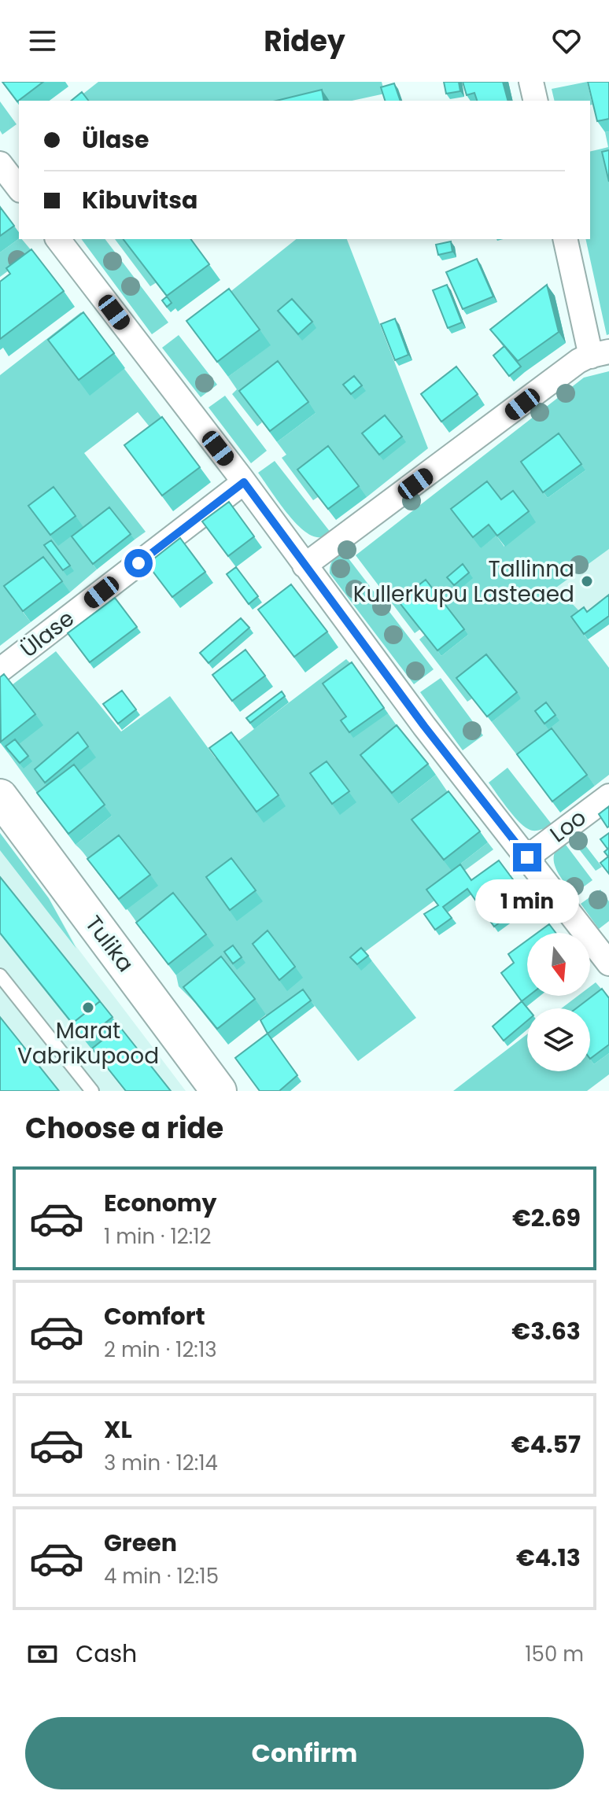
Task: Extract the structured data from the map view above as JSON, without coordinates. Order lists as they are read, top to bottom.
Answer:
{
  "streets": {
    "main road": ["Tulika"],
    "street": ["Ülase", "Loo"]
  },
  "places": ["Tallinna Kullerkupu Lasteaed", "Marat Vabrikupood"],
  "north": "bottom",
  "page": {
    "header": "Ridey",
    "banner": ["Ülase", "Kibuvitsa"],
    "bubble": "1 min",
    "heading": "Choose a ride",
    "list": [
      {
        "name": "Economy",
        "note": "1 min · 12:12",
        "value": "€2.69"
      },
      {
        "name": "Comfort",
        "note": "2 min · 12:13",
        "value": "€3.63"
      },
      {
        "name": "XL",
        "note": "3 min · 12:14",
        "value": "€4.57"
      },
      {
        "name": "Green",
        "note": "4 min · 12:15",
        "value": "€4.13"
      }
    ],
    "pay": ["Cash", "150 m"],
    "buttons": "Confirm"
  }
}
